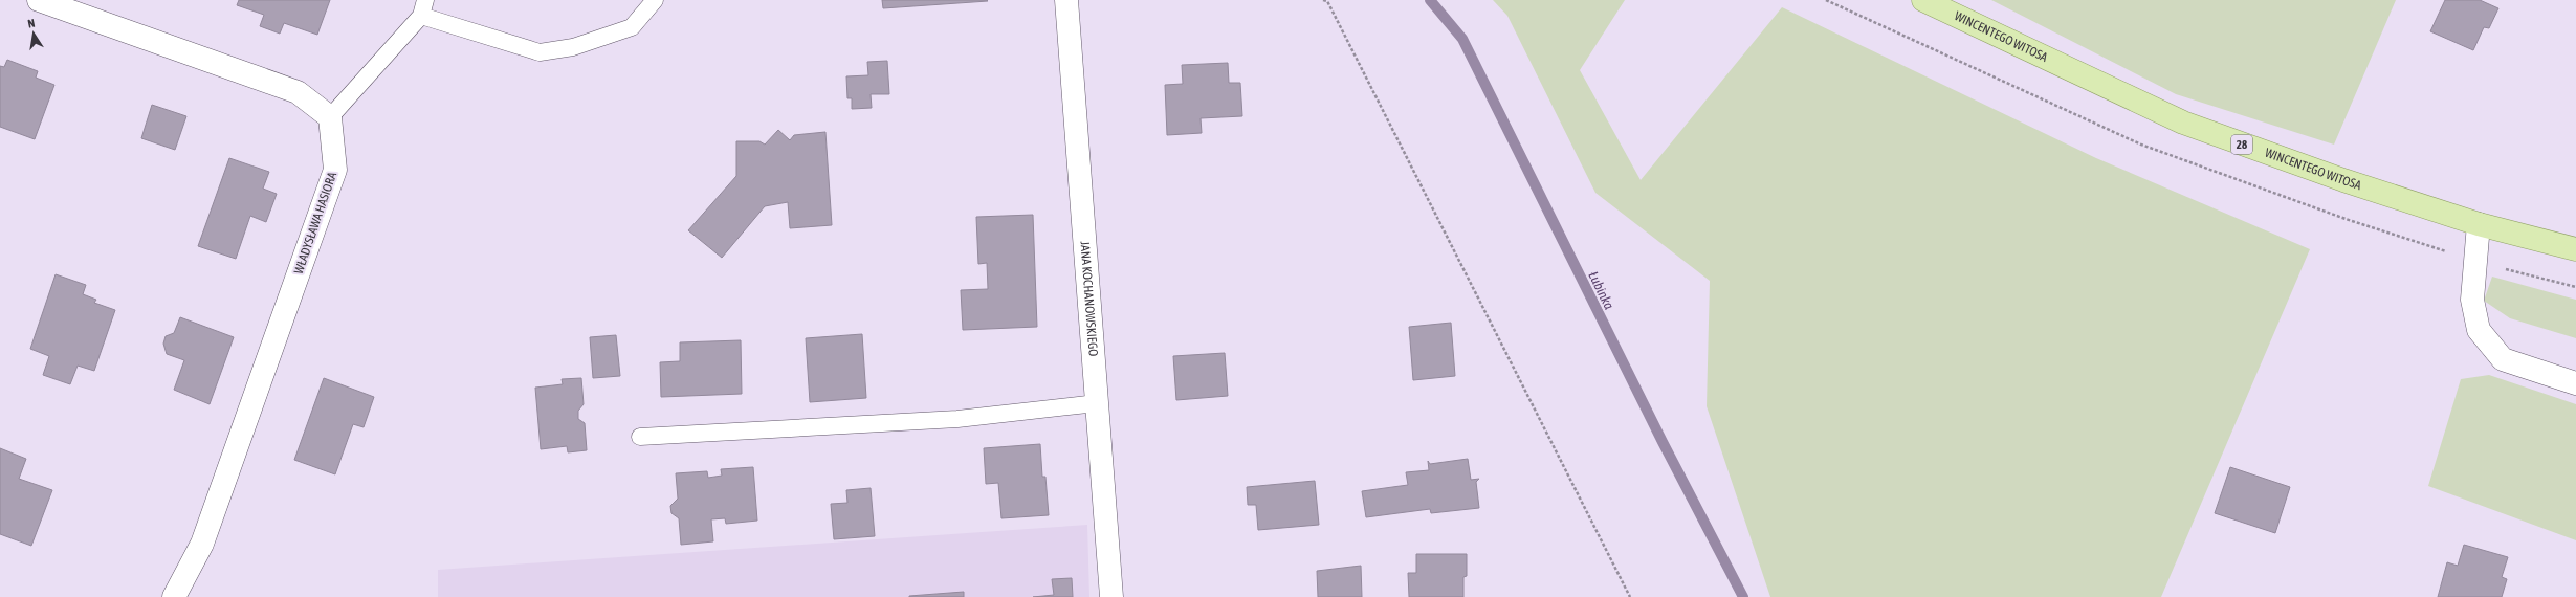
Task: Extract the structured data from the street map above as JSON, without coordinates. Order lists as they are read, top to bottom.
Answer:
{
  "streets": {
    "main road": ["WINCENTEGO WITOSA", "28"],
    "street": ["WŁADYSŁAWA HASIORA", "JANA KOCHANOWSKIEGO"]
  },
  "water": ["Łubinka"],
  "north": "top"
}
